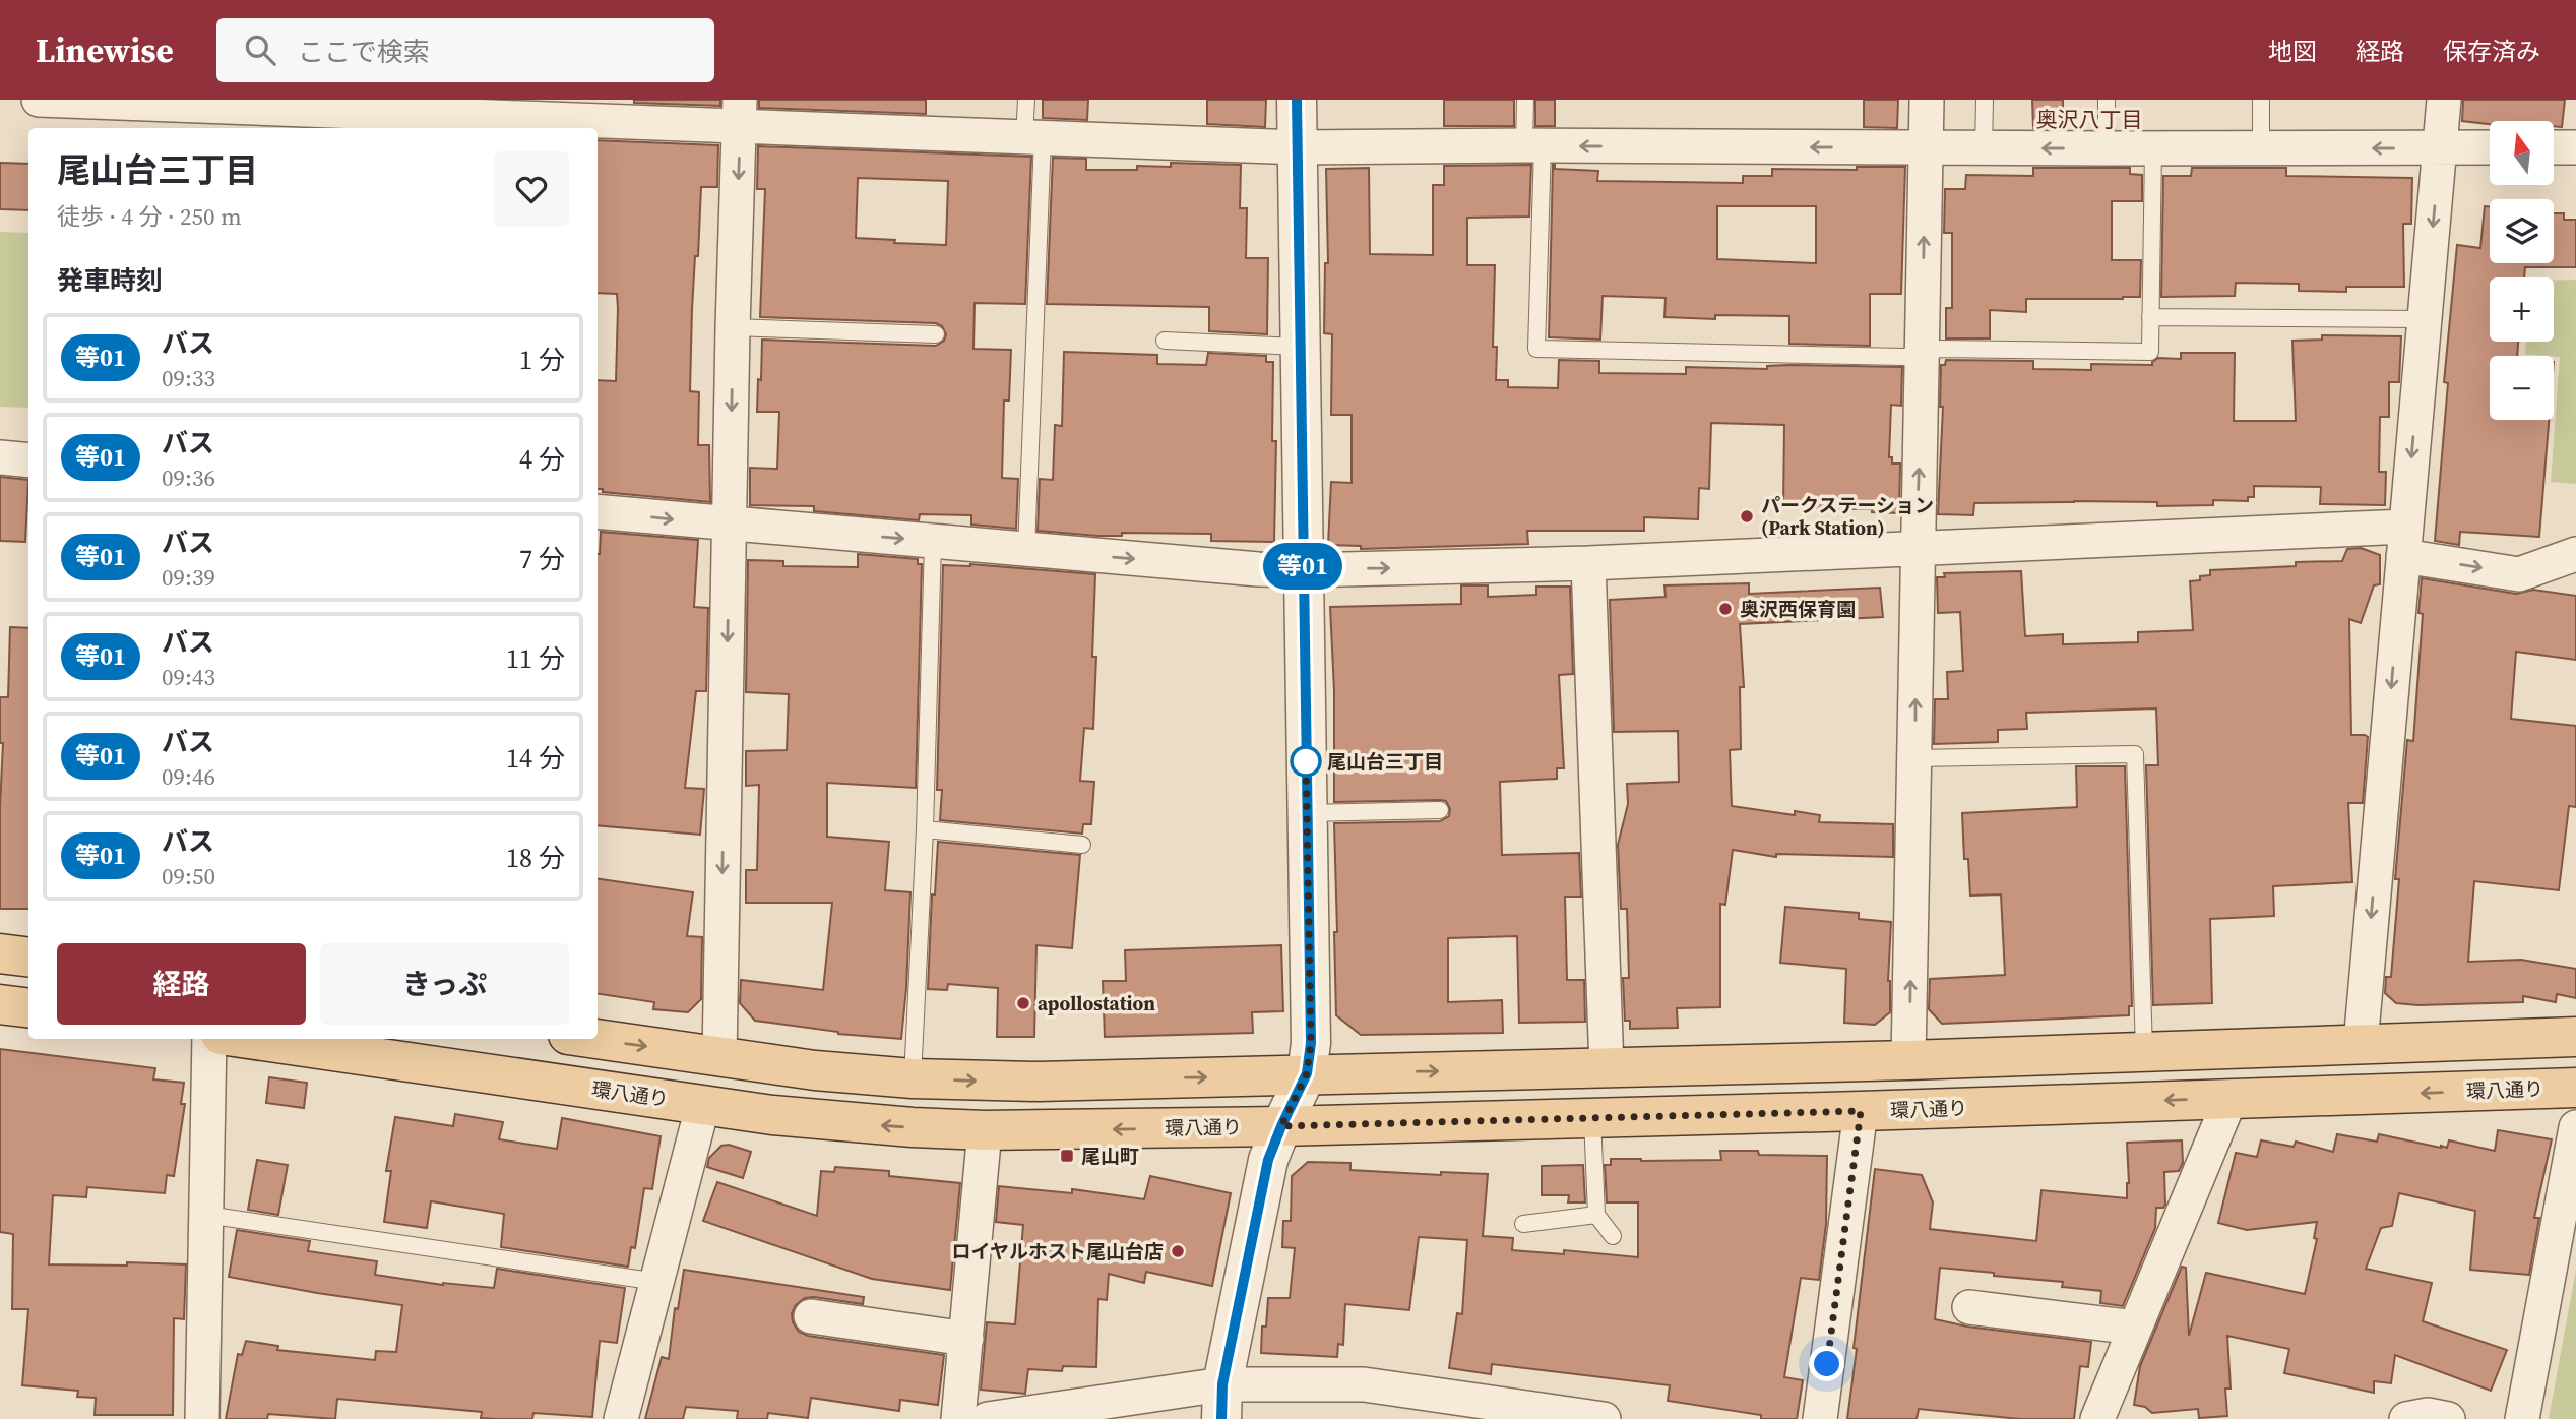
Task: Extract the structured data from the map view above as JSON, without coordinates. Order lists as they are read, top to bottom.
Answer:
{
  "streets": {
    "main road": ["環八通り"]
  },
  "districts": ["奥沢八丁目"],
  "places": {
    "other": [
      "パークステーション (Park Station)",
      "奥沢西保育園",
      "尾山台三丁目",
      "apollostation",
      "ロイヤルホスト尾山台店"
    ],
    "transit": ["尾山町"]
  },
  "lines": ["bus line 等01"],
  "north": "top",
  "page": {
    "header": "Linewise",
    "search": "ここで検索",
    "nav": ["地図", "経路", "保存済み"],
    "on_map": "等01",
    "map_buttons": ["+", "−"],
    "heading": [
      ["尾山台三丁目", "徒歩 · 4 分 · 250 m"],
      "発車時刻"
    ],
    "list": [
      {
        "mark": "等01",
        "name": "バス",
        "note": "09:33",
        "value": "1 分"
      },
      {
        "mark": "等01",
        "name": "バス",
        "note": "09:36",
        "value": "4 分"
      },
      {
        "mark": "等01",
        "name": "バス",
        "note": "09:39",
        "value": "7 分"
      },
      {
        "mark": "等01",
        "name": "バス",
        "note": "09:43",
        "value": "11 分"
      },
      {
        "mark": "等01",
        "name": "バス",
        "note": "09:46",
        "value": "14 分"
      },
      {
        "mark": "等01",
        "name": "バス",
        "note": "09:50",
        "value": "18 分"
      }
    ],
    "buttons": ["経路", "きっぷ"]
  }
}
